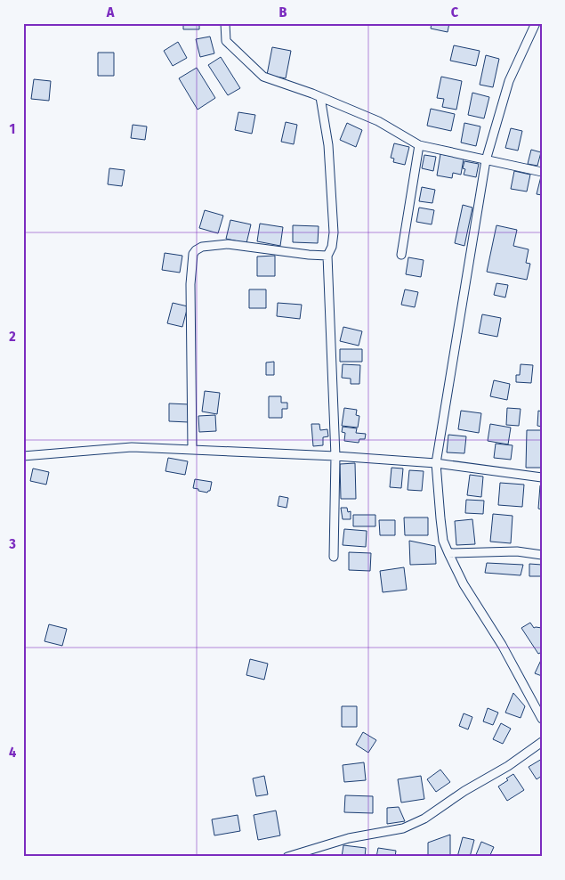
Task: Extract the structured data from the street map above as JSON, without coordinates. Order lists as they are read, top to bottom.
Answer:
{
  "grid": {
    "columns": ["A", "B", "C"],
    "rows": [
      "1",
      "2",
      "3",
      "4"
    ]
  }
}
